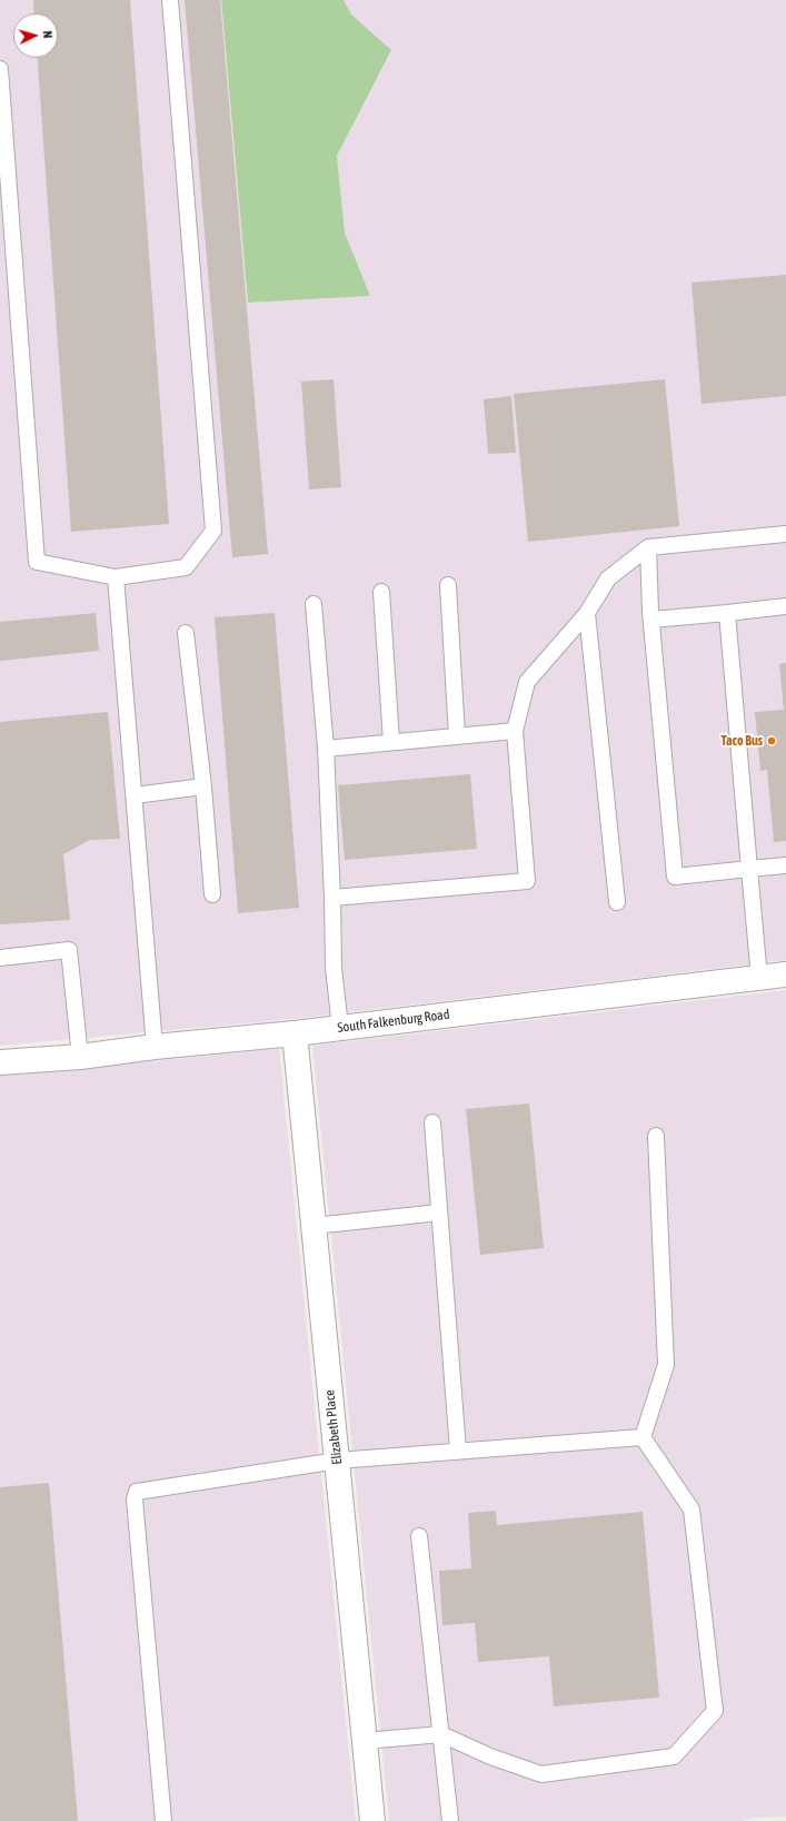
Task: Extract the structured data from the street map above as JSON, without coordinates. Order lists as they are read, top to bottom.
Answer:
{
  "streets": {
    "street": ["South Falkenburg Road", "Elizabeth Place"]
  },
  "crossings": [
    ["South Falkenburg Road", "Elizabeth Place"]
  ],
  "places": ["Taco Bus"],
  "north": "right"
}
